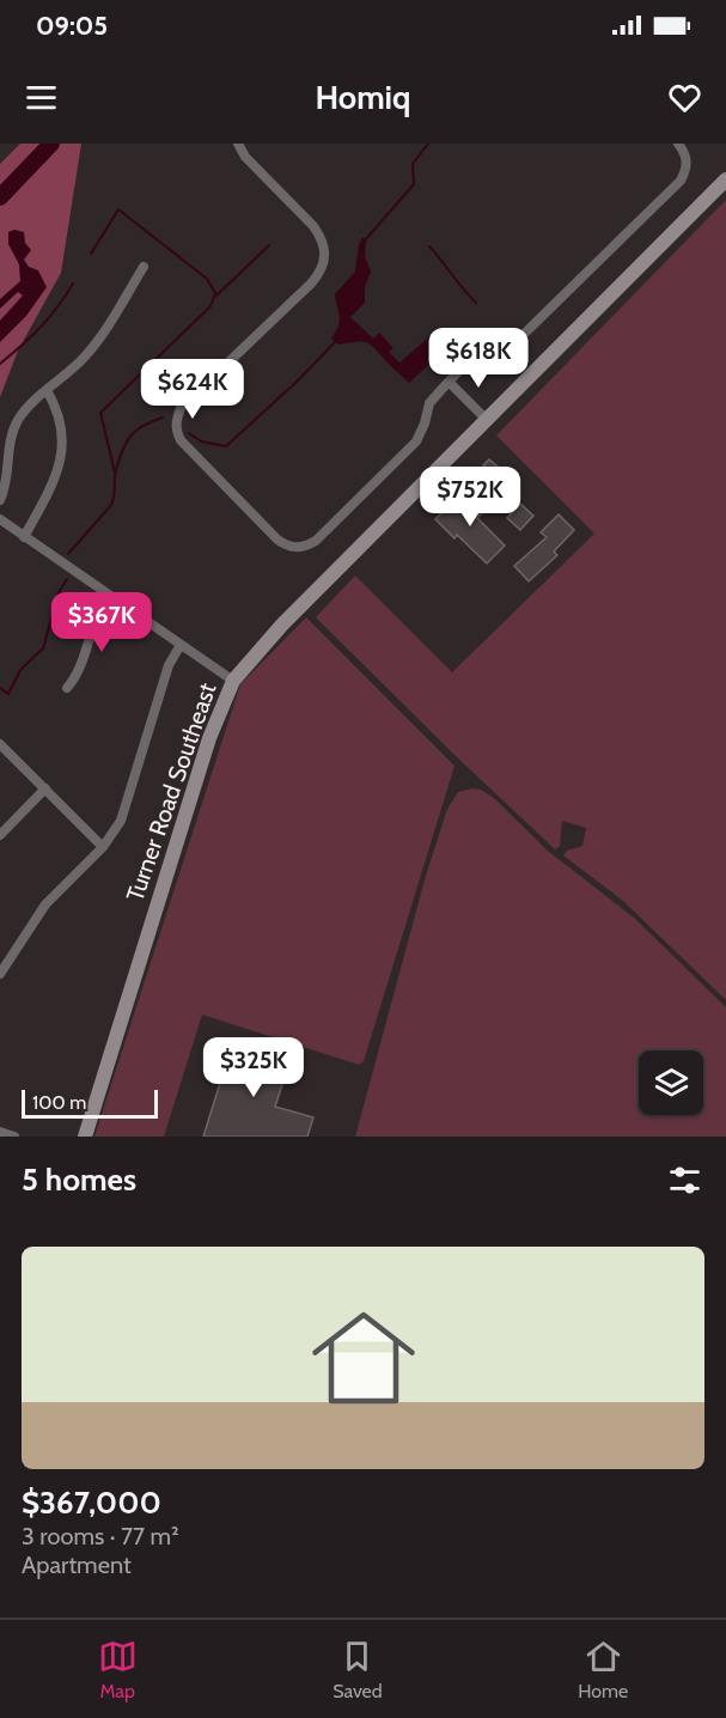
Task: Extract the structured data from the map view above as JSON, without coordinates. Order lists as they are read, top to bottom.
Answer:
{
  "streets": {
    "main road": ["Turner Road Southeast"]
  },
  "scale_bar": "100 m",
  "page": {
    "status": "09:05",
    "header": "Homiq",
    "price": [
      "$618K",
      "$624K",
      "$752K",
      "$367K",
      "$325K"
    ],
    "scale": "100 m",
    "heading": "5 homes",
    "list": [
      {
        "name": "$367,000",
        "note": "3 rooms · 77 m² · Apartment"
      }
    ],
    "tabs": ["Map", "Saved", "Home"]
  }
}
